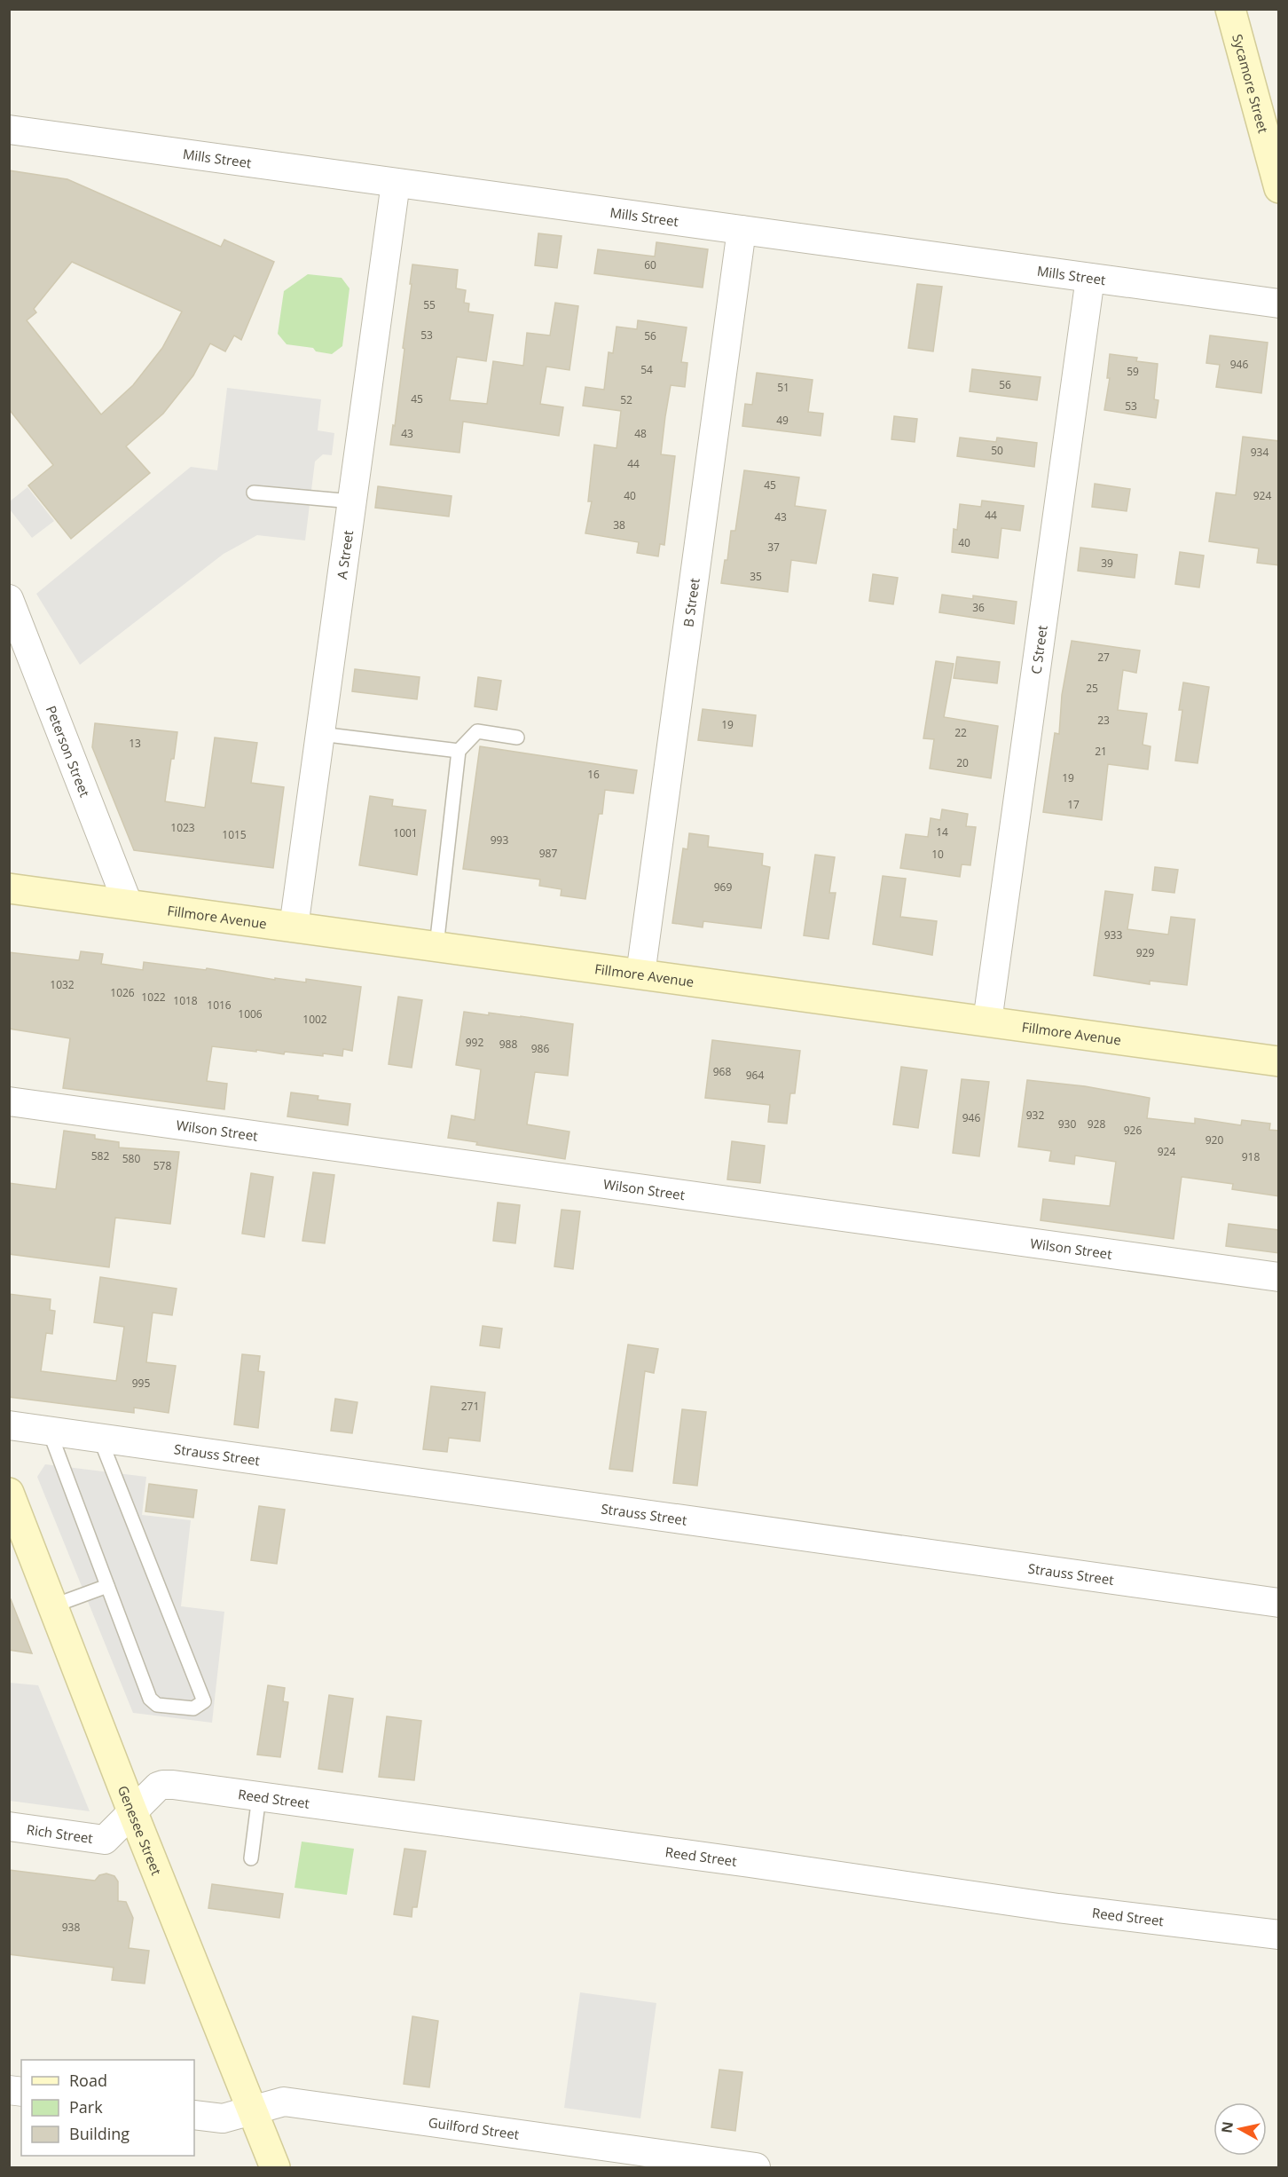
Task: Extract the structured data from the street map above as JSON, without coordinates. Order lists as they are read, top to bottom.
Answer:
{
  "streets": {
    "street": [
      "Sycamore Street",
      "Mills Street",
      "A Street",
      "B Street",
      "C Street",
      "Peterson Street",
      "Fillmore Avenue",
      "Wilson Street",
      "Strauss Street",
      "Reed Street",
      "Genesee Street",
      "Rich Street",
      "Guilford Street"
    ]
  },
  "crossings": [
    ["Mills Street", "A Street"],
    ["Mills Street", "B Street"],
    ["Mills Street", "C Street"],
    ["A Street", "Fillmore Avenue"],
    ["B Street", "Fillmore Avenue"],
    ["C Street", "Fillmore Avenue"],
    ["Peterson Street", "Fillmore Avenue"],
    ["Reed Street", "Genesee Street"],
    ["Reed Street", "Rich Street"],
    ["Genesee Street", "Rich Street"],
    ["Genesee Street", "Guilford Street"]
  ],
  "house_numbers": [
    "60",
    "55",
    "53",
    "56",
    "946",
    "54",
    "59",
    "56",
    "51",
    "45",
    "52",
    "53",
    "49",
    "43",
    "48",
    "50",
    "934",
    "44",
    "45",
    "40",
    "924",
    "44",
    "43",
    "38",
    "40",
    "37",
    "39",
    "35",
    "36",
    "27",
    "25",
    "23",
    "19",
    "22",
    "13",
    "21",
    "20",
    "16",
    "19",
    "17",
    "1023",
    "14",
    "1001",
    "1015",
    "993",
    "987",
    "10",
    "969",
    "933",
    "929",
    "1032",
    "1026",
    "1022",
    "1018",
    "1016",
    "1006",
    "1002",
    "992",
    "988",
    "986",
    "968",
    "964",
    "932",
    "946",
    "930",
    "928",
    "926",
    "920",
    "924",
    "582",
    "918",
    "580",
    "578",
    "995",
    "271",
    "938"
  ],
  "legend": ["Road", "Park", "Building"],
  "north": "left"
}
